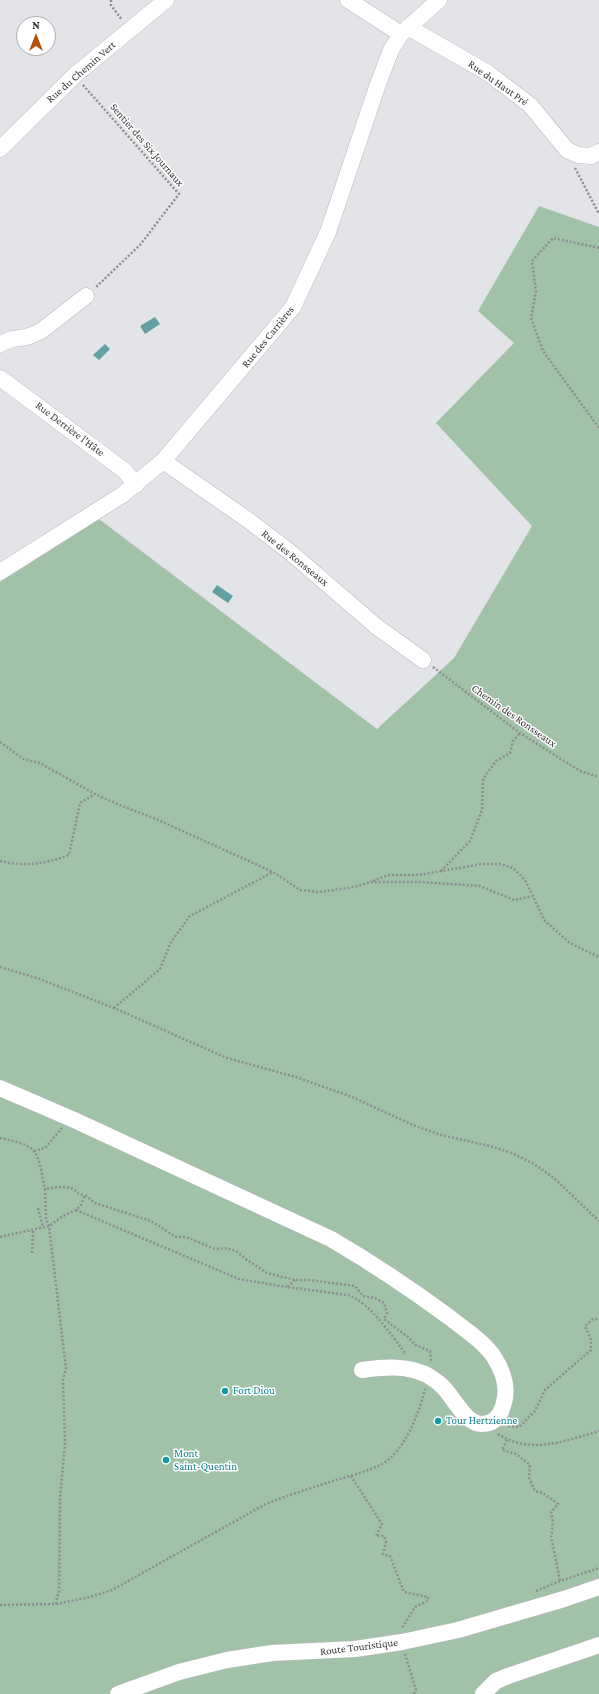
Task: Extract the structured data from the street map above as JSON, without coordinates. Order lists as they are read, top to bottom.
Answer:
{
  "streets": {
    "street": [
      "Rue du Chemin Vert",
      "Rue du Haut Pré",
      "Rue des Carrières",
      "Rue Derrière l'Hâte",
      "Rue des Ronsseaux",
      "Route Touristique"
    ],
    "path": ["Sentier des Six Journaux", "Chemin des Ronsseaux"]
  },
  "crossings": [
    ["Rue du Chemin Vert", "Sentier des Six Journaux"],
    ["Rue du Haut Pré", "Rue des Carrières"],
    ["Rue des Carrières", "Rue Derrière l'Hâte"],
    ["Rue des Carrières", "Rue des Ronsseaux"],
    ["Rue des Ronsseaux", "Chemin des Ronsseaux"]
  ],
  "places": ["Fort Diou", "Tour Hertzienne", "Mont Saint-Quentin"],
  "north": "top"
}
